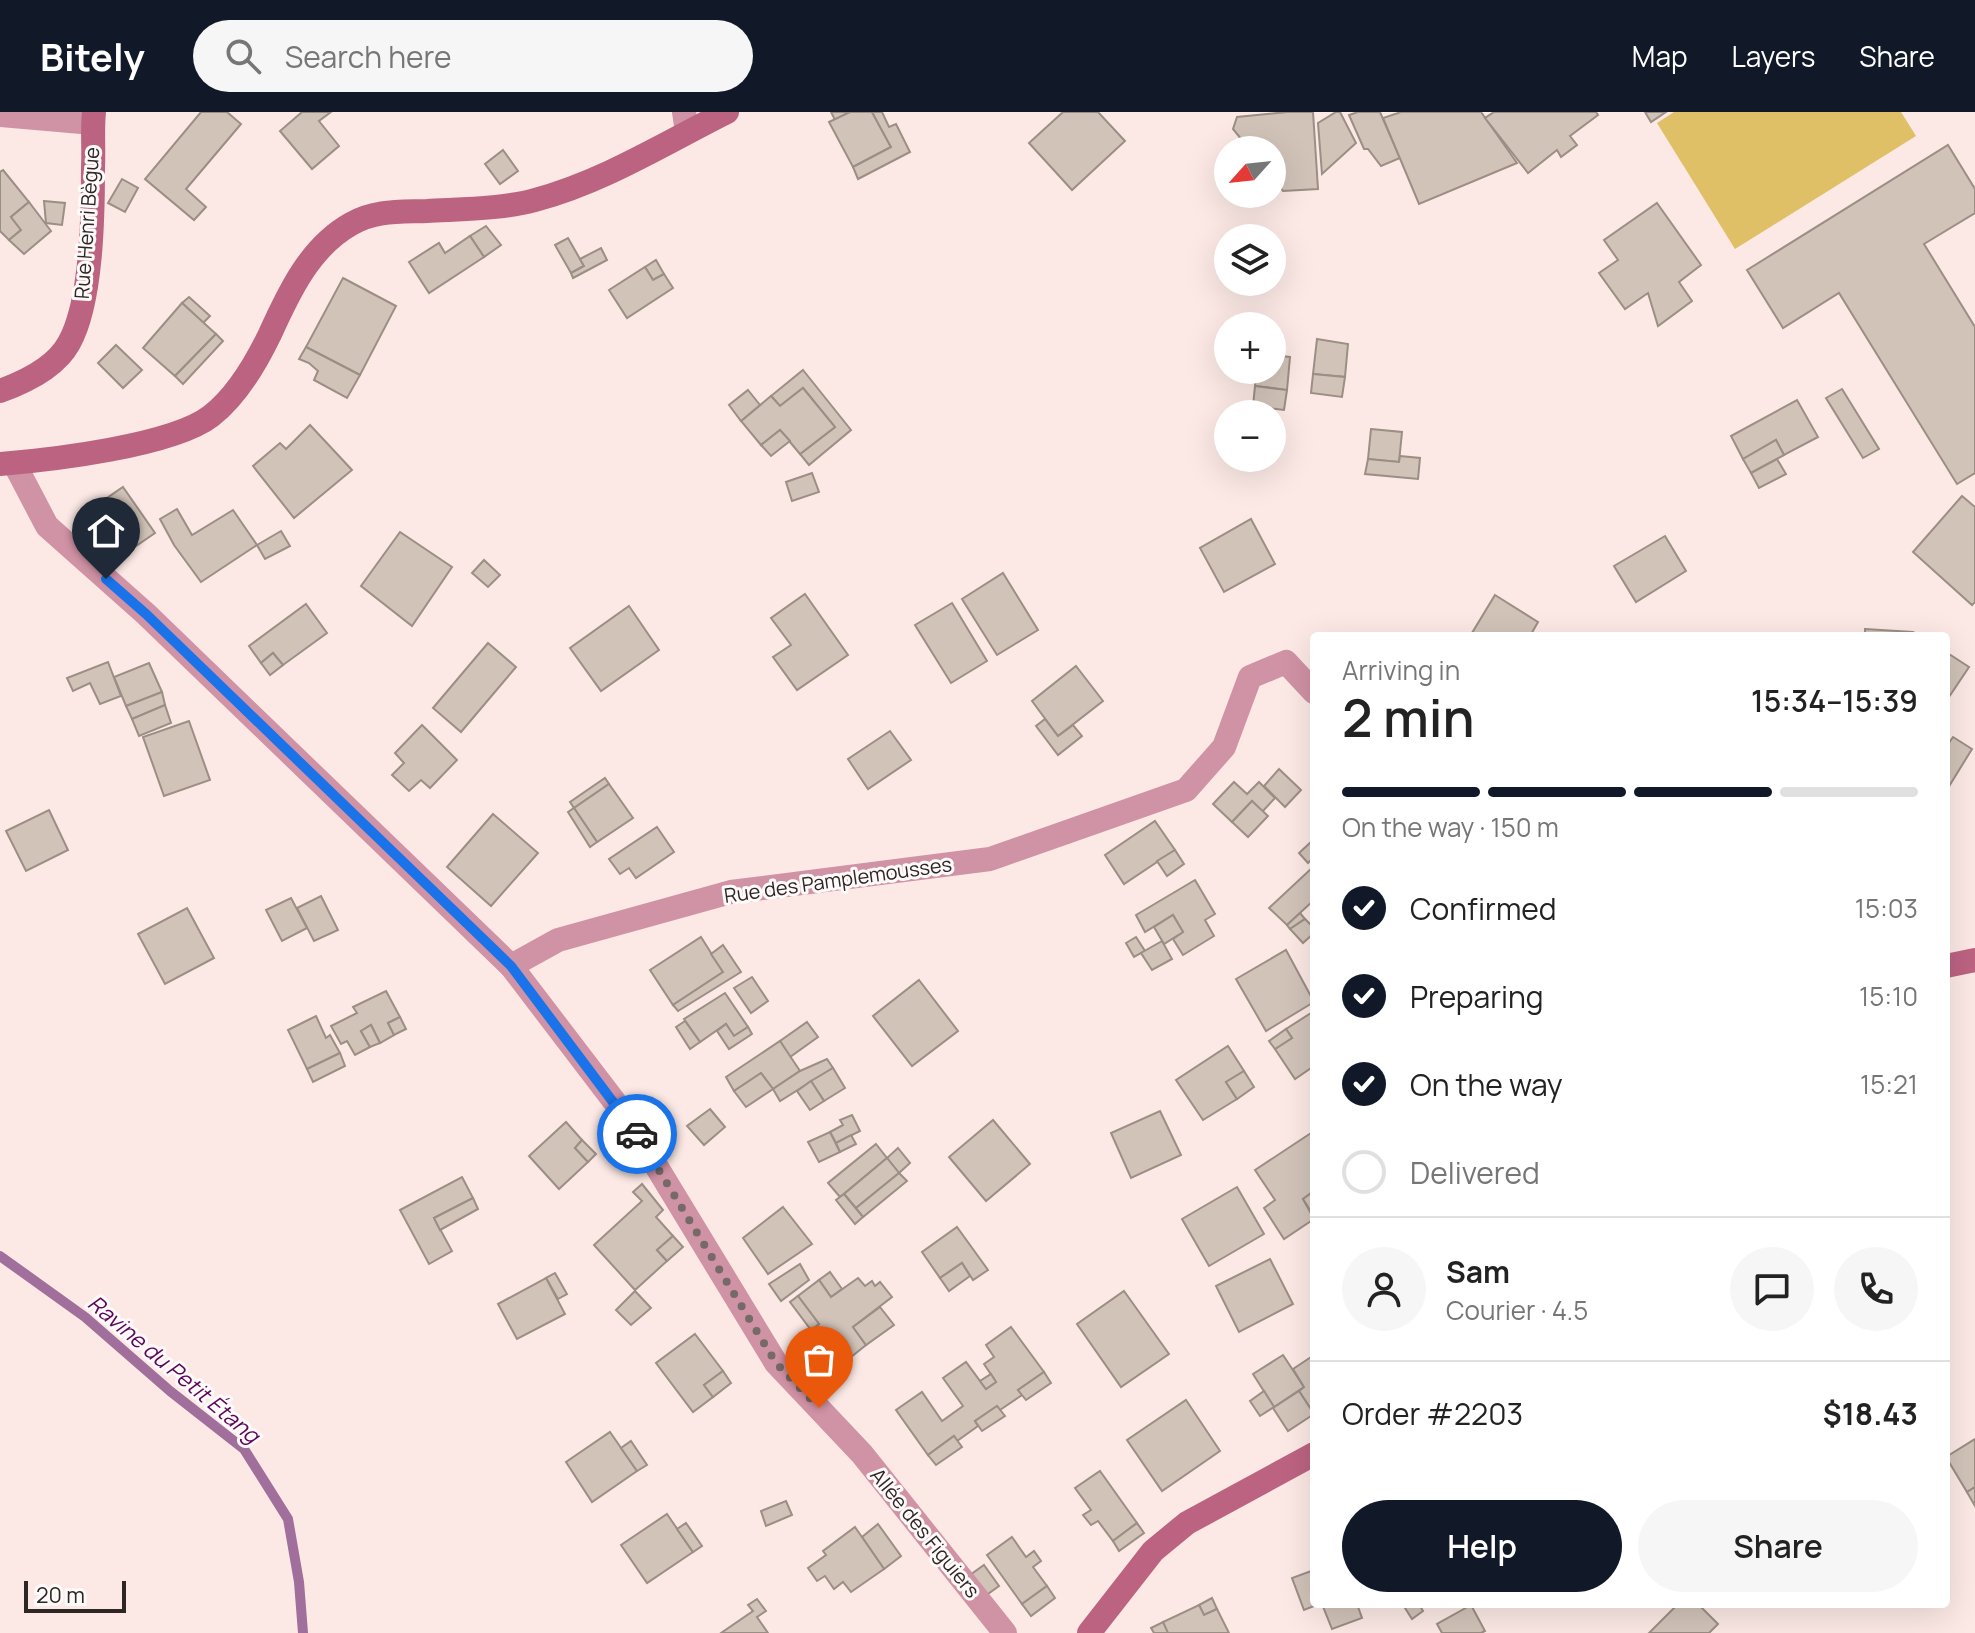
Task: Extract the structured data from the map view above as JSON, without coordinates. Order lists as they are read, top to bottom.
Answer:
{
  "streets": {
    "main road": ["Rue Henri Bègue"],
    "street": ["Rue des Pamplemousses", "Allée des Figuiers"]
  },
  "crossings": [
    ["Rue des Pamplemousses", "Allée des Figuiers"]
  ],
  "water": ["Ravine du Petit Étang"],
  "scale_bar": "20 m",
  "north": "bottom left",
  "page": {
    "header": "Bitely",
    "search": "Search here",
    "nav": ["Map", "Layers", "Share"],
    "map_buttons": ["+", "−"],
    "heading": ["2 min", "Arriving in", "15:34–15:39"],
    "panel": [
      "Sam",
      "Courier · 4.5",
      "Order #2203",
      "$18.43"
    ],
    "bar": "On the way · 150 m",
    "list": [
      ["Confirmed", "15:03"],
      ["Preparing", "15:10"],
      ["On the way", "15:21"],
      "Delivered"
    ],
    "buttons": ["Help", "Share"],
    "scale": "20 m"
  }
}
